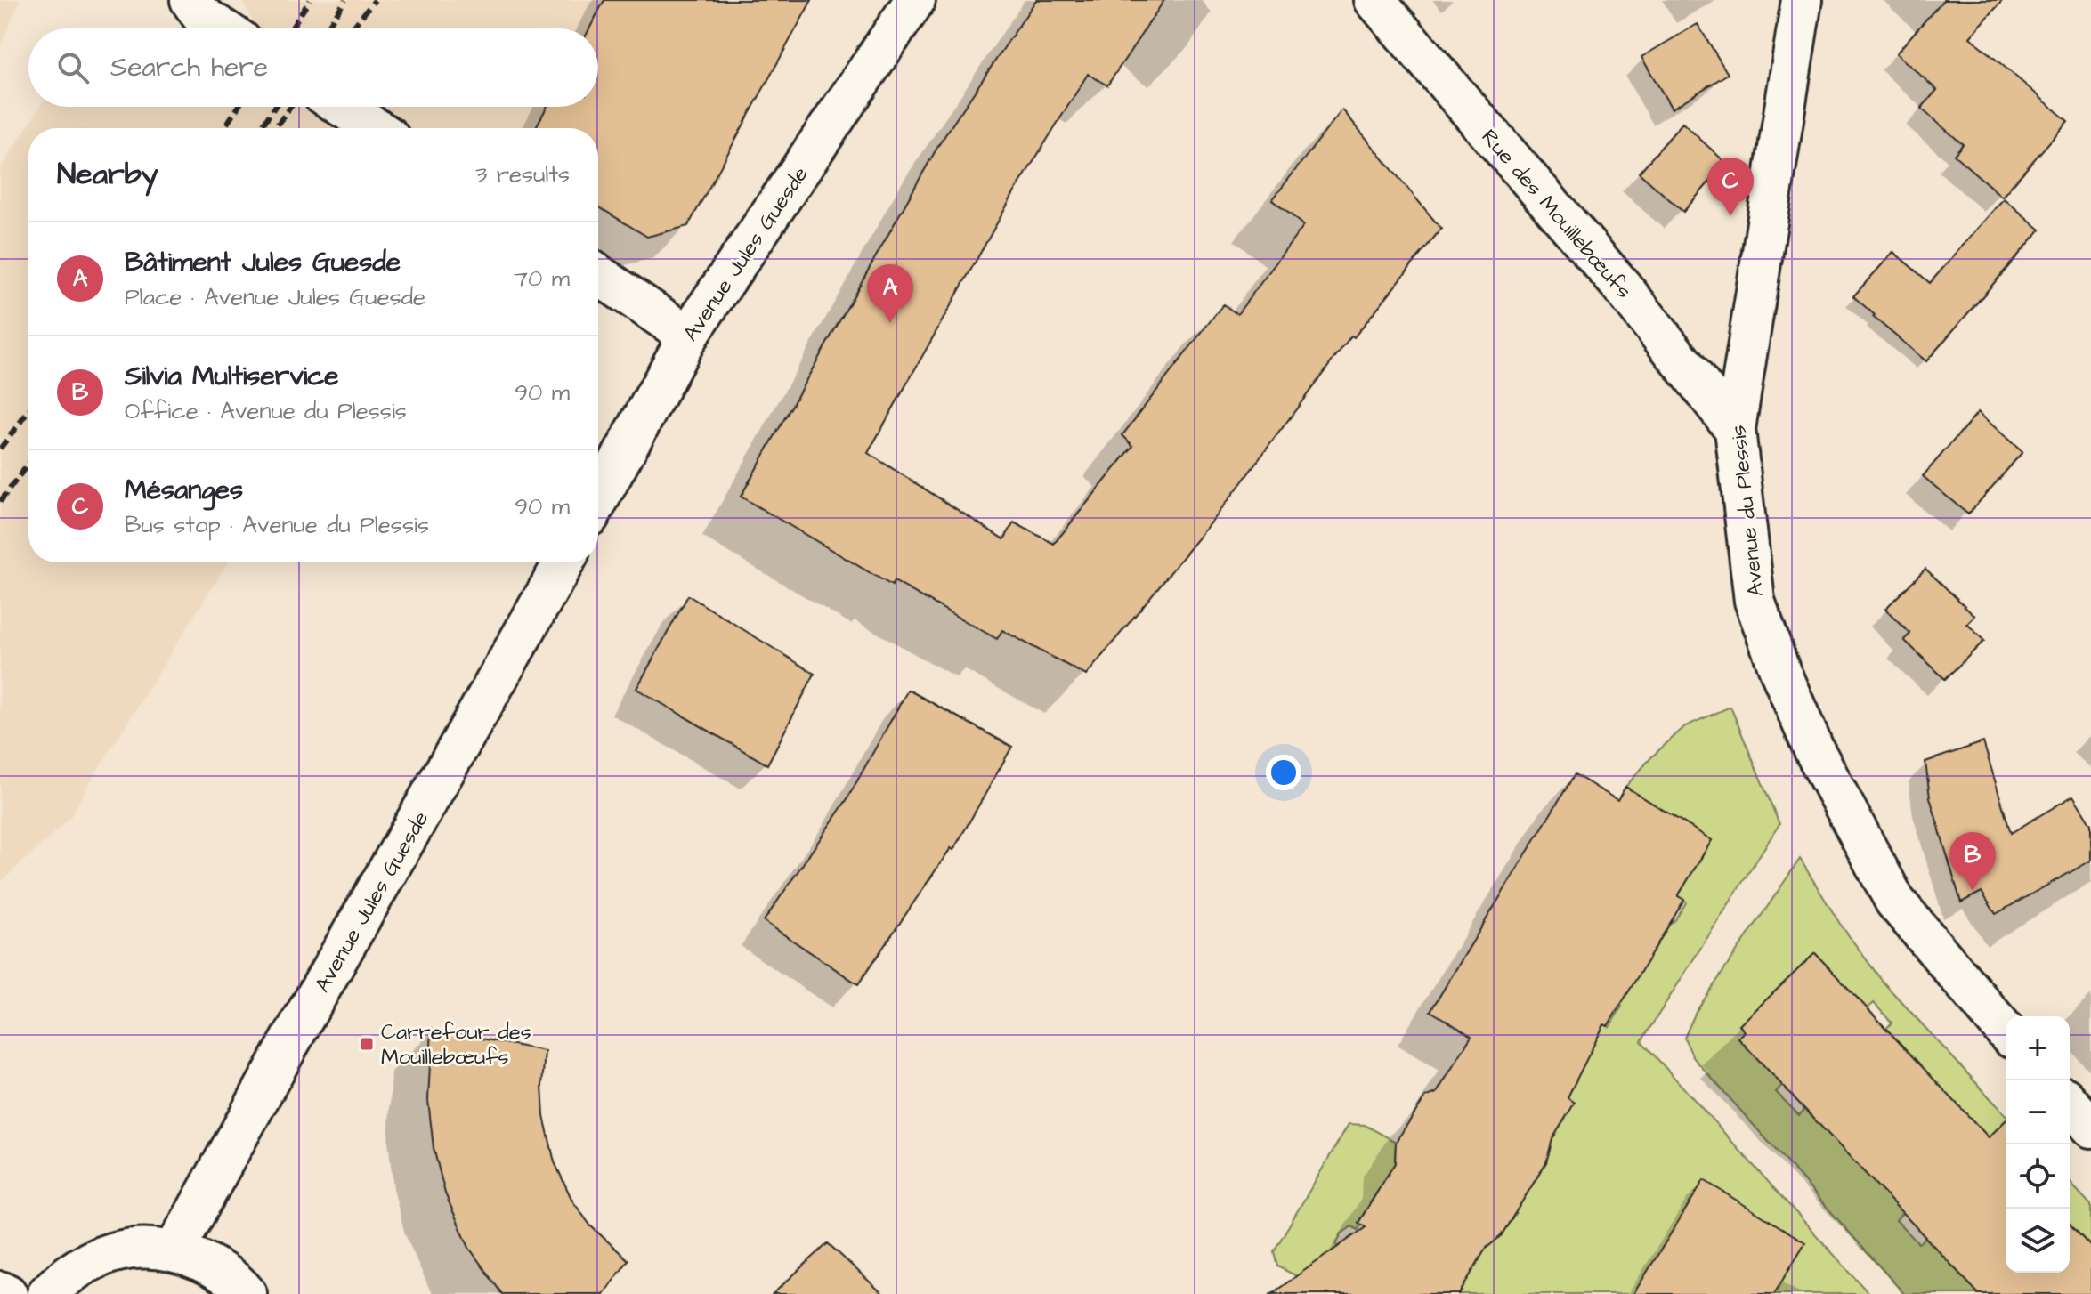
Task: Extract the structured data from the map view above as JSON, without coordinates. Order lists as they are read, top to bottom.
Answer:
{
  "streets": {
    "street": ["Rue des Mouillebœufs", "Avenue Jules Guesde", "Avenue du Plessis"]
  },
  "crossings": [
    ["Rue des Mouillebœufs", "Avenue du Plessis"]
  ],
  "places": {
    "transit": ["Carrefour des Mouillebœufs"]
  },
  "page": {
    "search": "Search here",
    "heading": ["Nearby", "3 results"],
    "pins": ["C", "A", "B"],
    "list": [
      {
        "mark": "A",
        "name": "Bâtiment Jules Guesde",
        "note": "Place · Avenue Jules Guesde",
        "value": "70 m"
      },
      {
        "mark": "B",
        "name": "Silvia Multiservice",
        "note": "Office · Avenue du Plessis",
        "value": "90 m"
      },
      {
        "mark": "C",
        "name": "Mésanges",
        "note": "Bus stop · Avenue du Plessis",
        "value": "90 m"
      }
    ],
    "map_buttons": ["+", "−"]
  }
}
